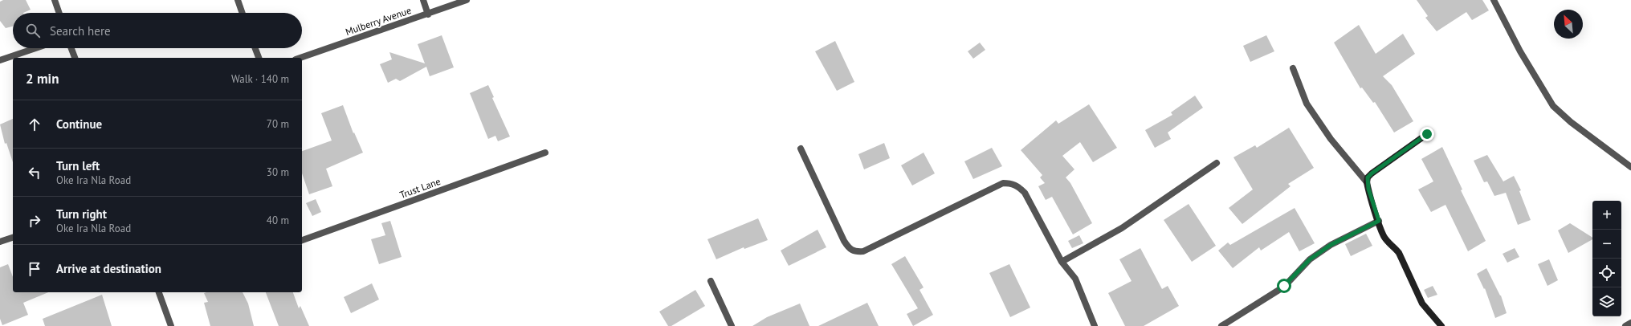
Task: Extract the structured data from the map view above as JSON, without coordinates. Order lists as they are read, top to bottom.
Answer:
{
  "streets": {
    "street": ["Mulberry Avenue", "Trust Lane"]
  },
  "north": "top left",
  "page": {
    "search": "Search here",
    "heading": ["2 min", "Walk · 140 m"],
    "list": [
      ["Continue", "70 m"],
      ["Turn left", "Oke Ira Nla Road", "30 m"],
      ["Turn right", "Oke Ira Nla Road", "40 m"],
      "Arrive at destination"
    ],
    "map_buttons": ["+", "−"]
  }
}
